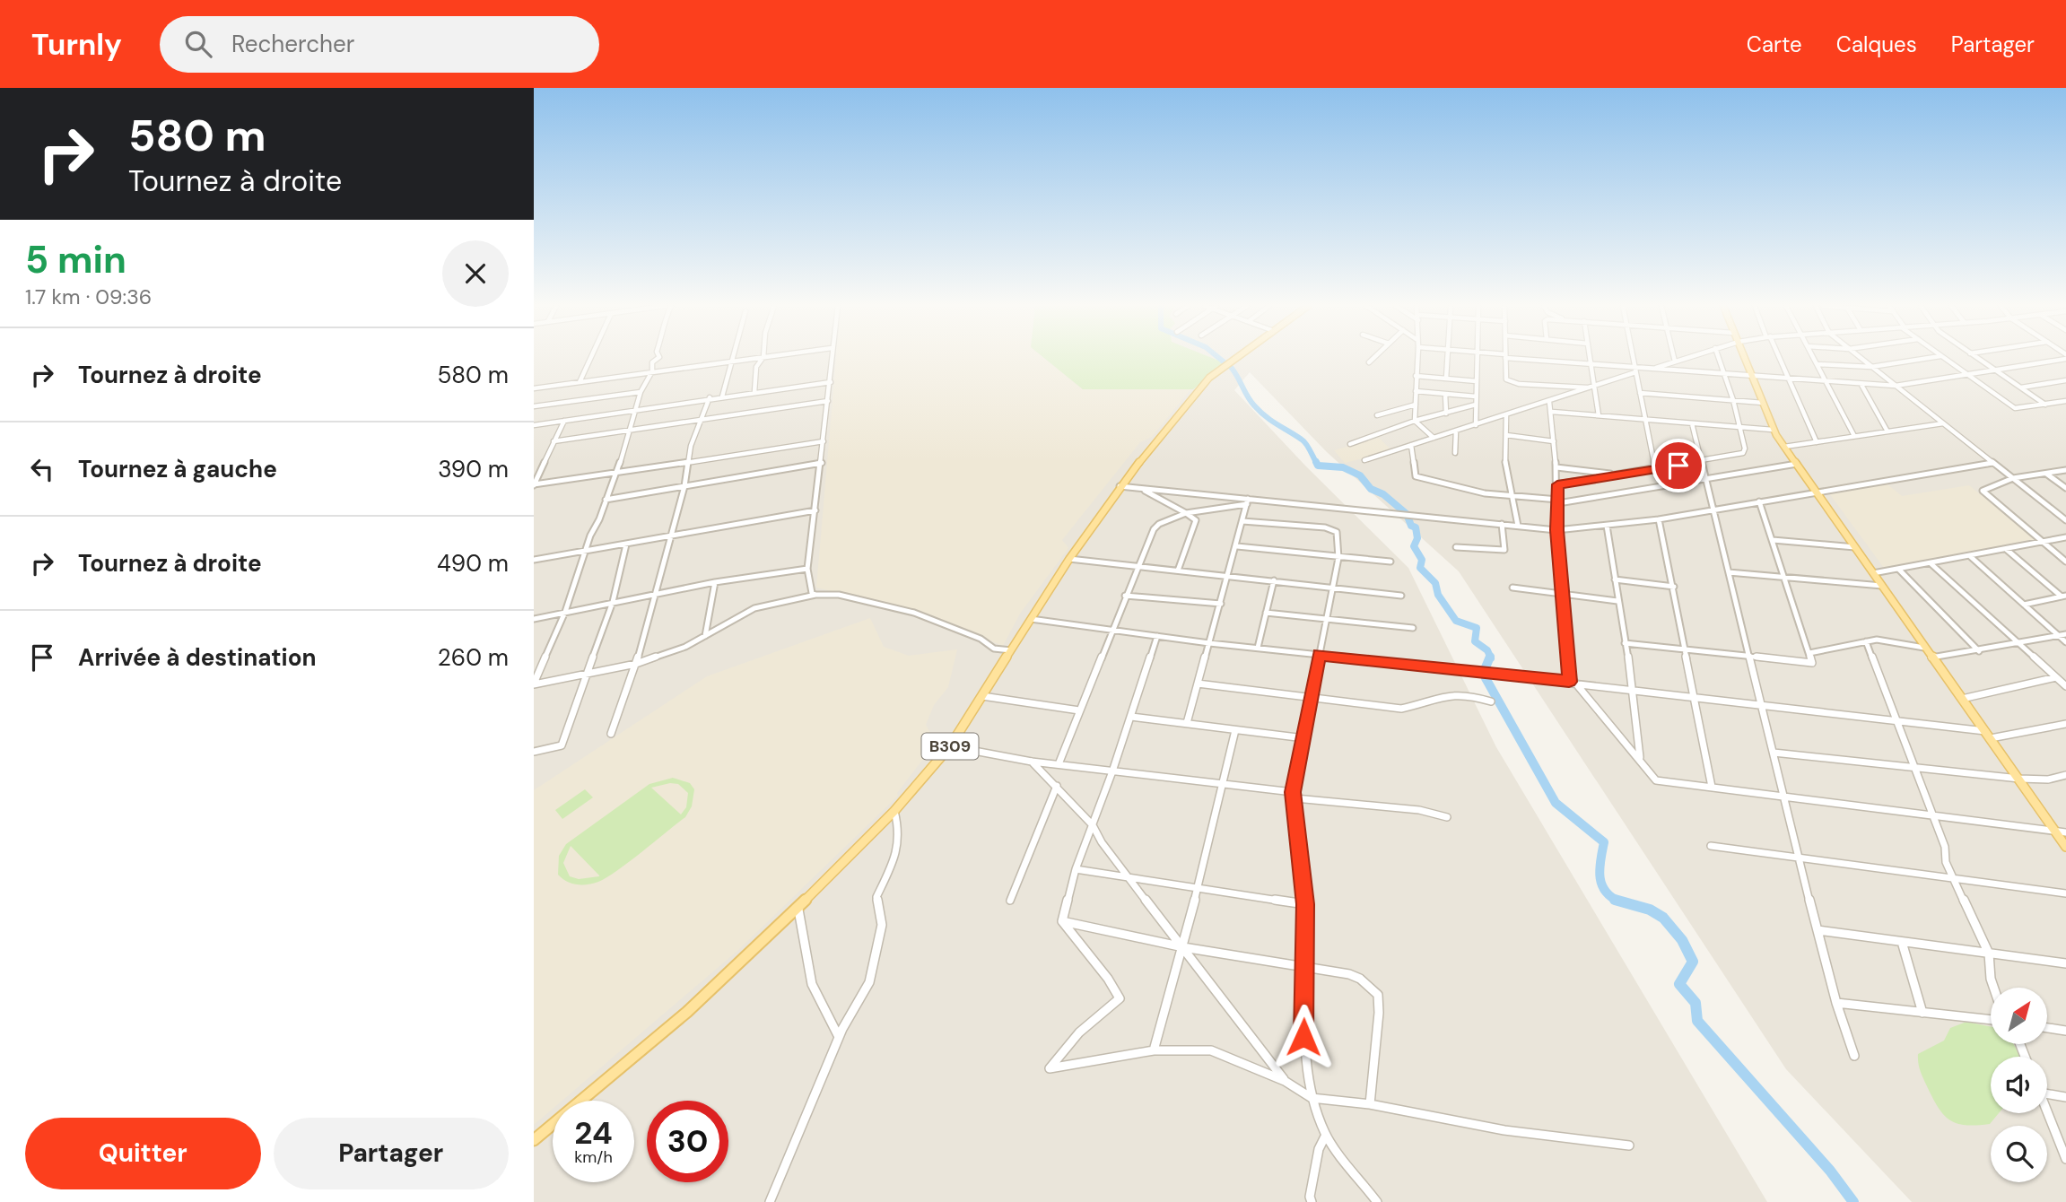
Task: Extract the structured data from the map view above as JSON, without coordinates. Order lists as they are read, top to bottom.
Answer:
{
  "streets": {
    "main road": ["B309"]
  },
  "north": "top right",
  "page": {
    "header": "Turnly",
    "search": "Rechercher",
    "nav": ["Carte", "Calques", "Partager"],
    "turn": ["580 m", "Tournez à droite"],
    "heading": ["5 min", "1.7 km · 09:36"],
    "list": [
      {
        "name": "Tournez à droite",
        "value": "580 m"
      },
      {
        "name": "Tournez à gauche",
        "value": "390 m"
      },
      {
        "name": "Tournez à droite",
        "value": "490 m"
      },
      {
        "name": "Arrivée à destination",
        "value": "260 m"
      }
    ],
    "speed": "24 km/h",
    "limit": "30",
    "buttons": ["Quitter", "Partager"]
  }
}
